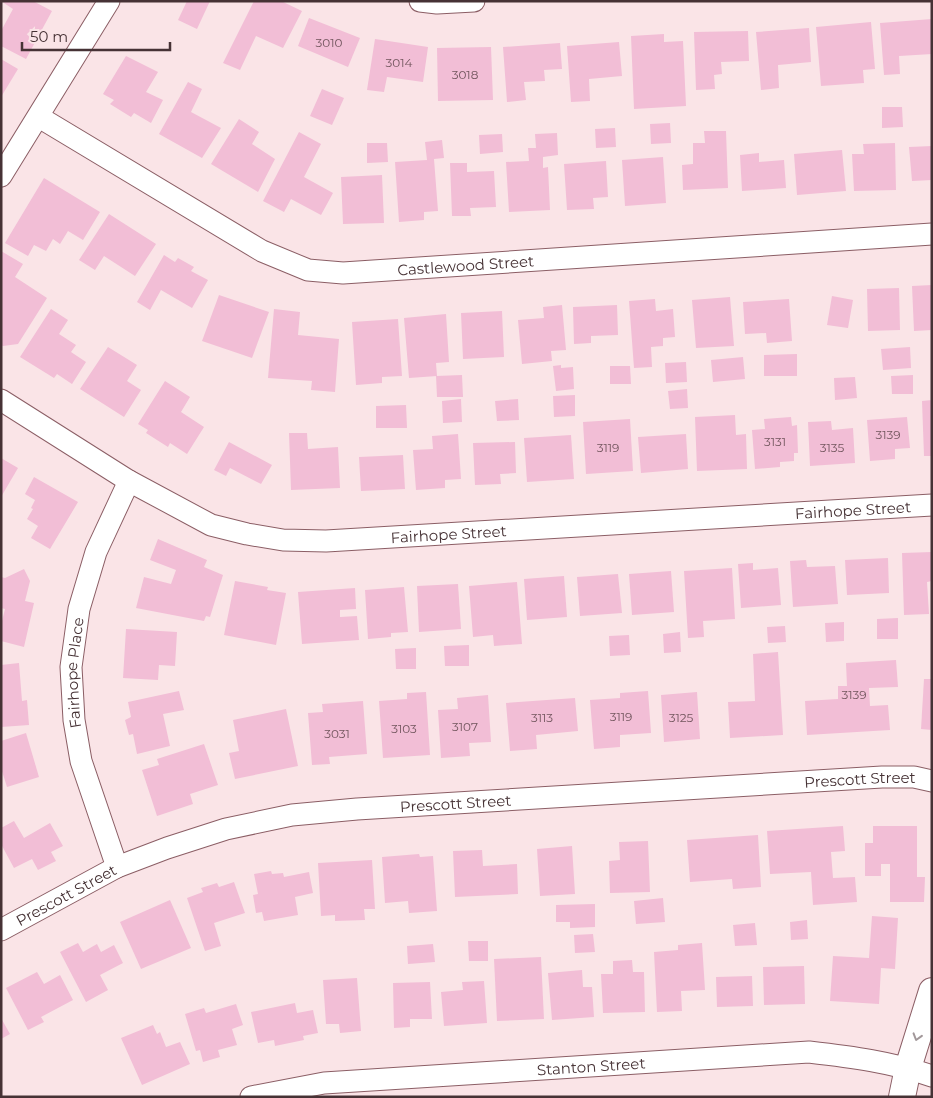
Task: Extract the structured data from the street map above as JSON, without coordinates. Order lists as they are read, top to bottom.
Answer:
{
  "streets": {
    "street": [
      "Castlewood Street",
      "Fairhope Street",
      "Fairhope Place",
      "Prescott Street",
      "Stanton Street"
    ]
  },
  "crossings": [
    ["Fairhope Street", "Fairhope Place"],
    ["Fairhope Place", "Prescott Street"]
  ],
  "house_numbers": [
    "3010",
    "3014",
    "3018",
    "3139",
    "3131",
    "3119",
    "3135",
    "3139",
    "3119",
    "3113",
    "3125",
    "3107",
    "3103",
    "3031"
  ],
  "scale_bar": "50 m"
}
